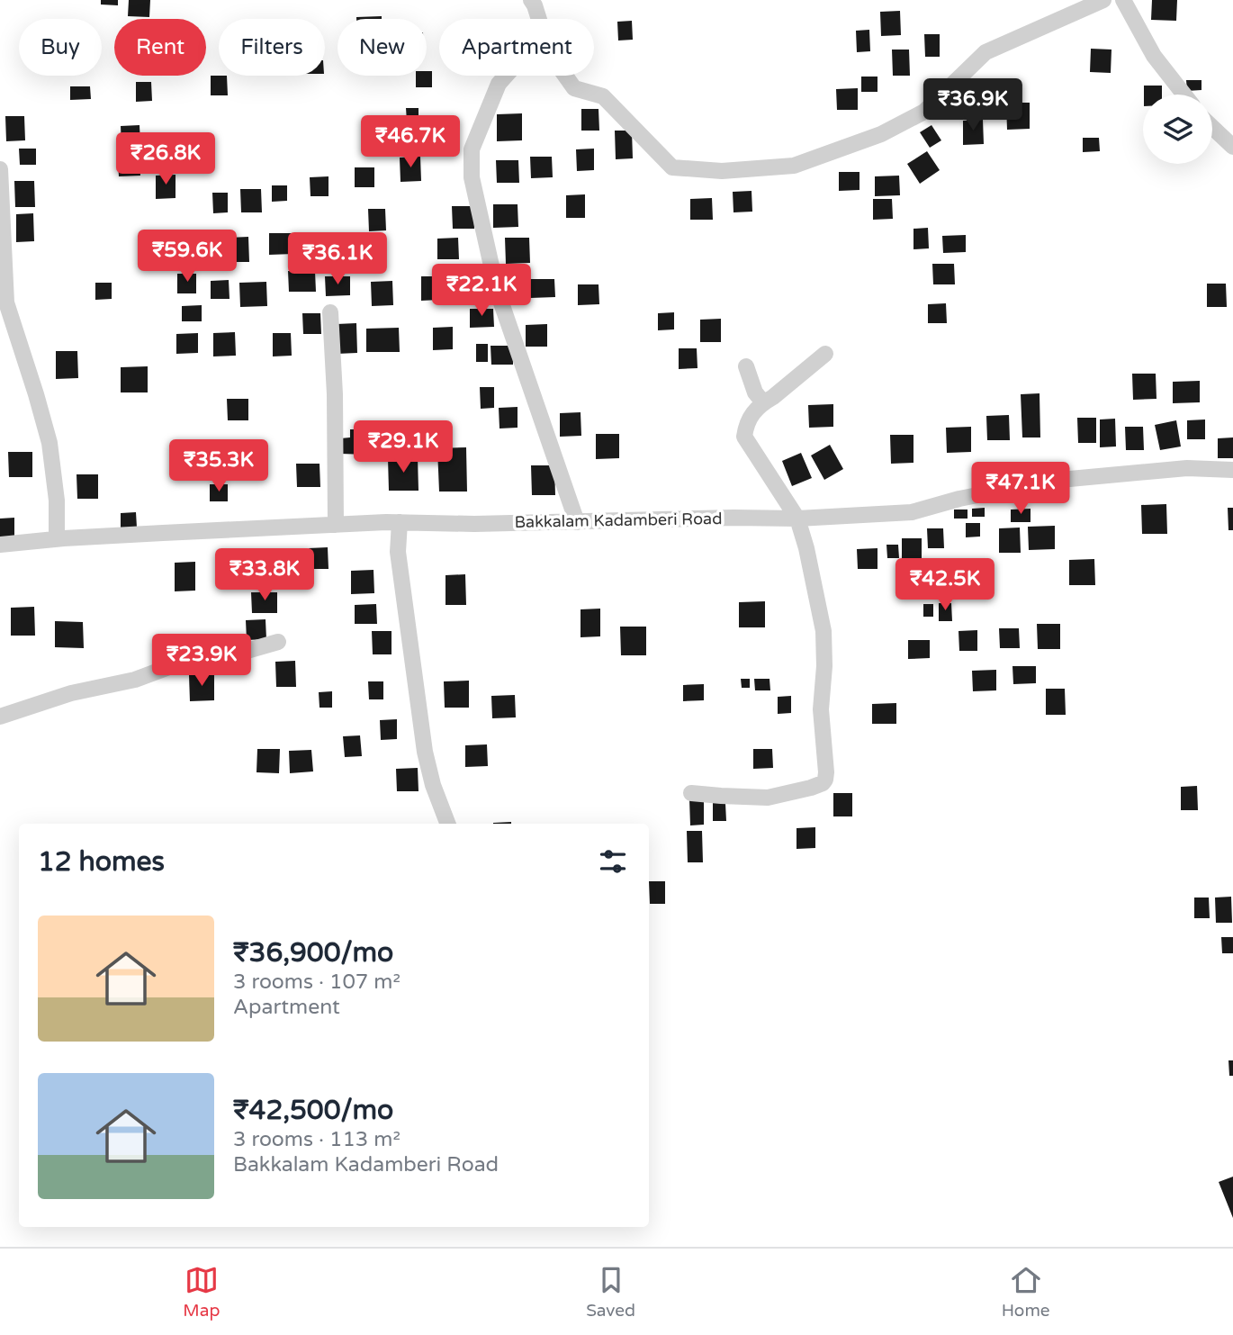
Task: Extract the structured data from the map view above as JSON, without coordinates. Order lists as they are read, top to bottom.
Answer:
{
  "streets": {
    "street": ["Bakkalam Kadamberi Road"]
  },
  "page": {
    "chip": [
      "Buy",
      "Rent",
      "Filters",
      "New",
      "Apartment"
    ],
    "price": [
      "₹36.9K",
      "₹46.7K",
      "₹26.8K",
      "₹59.6K",
      "₹36.1K",
      "₹22.1K",
      "₹29.1K",
      "₹35.3K",
      "₹47.1K",
      "₹33.8K",
      "₹42.5K",
      "₹23.9K"
    ],
    "heading": "12 homes",
    "list": [
      {
        "name": "₹36,900/mo",
        "note": "3 rooms · 107 m² · Apartment"
      },
      {
        "name": "₹42,500/mo",
        "note": "3 rooms · 113 m² · Bakkalam Kadamberi Road"
      }
    ],
    "tabs": ["Map", "Saved", "Home"]
  }
}
